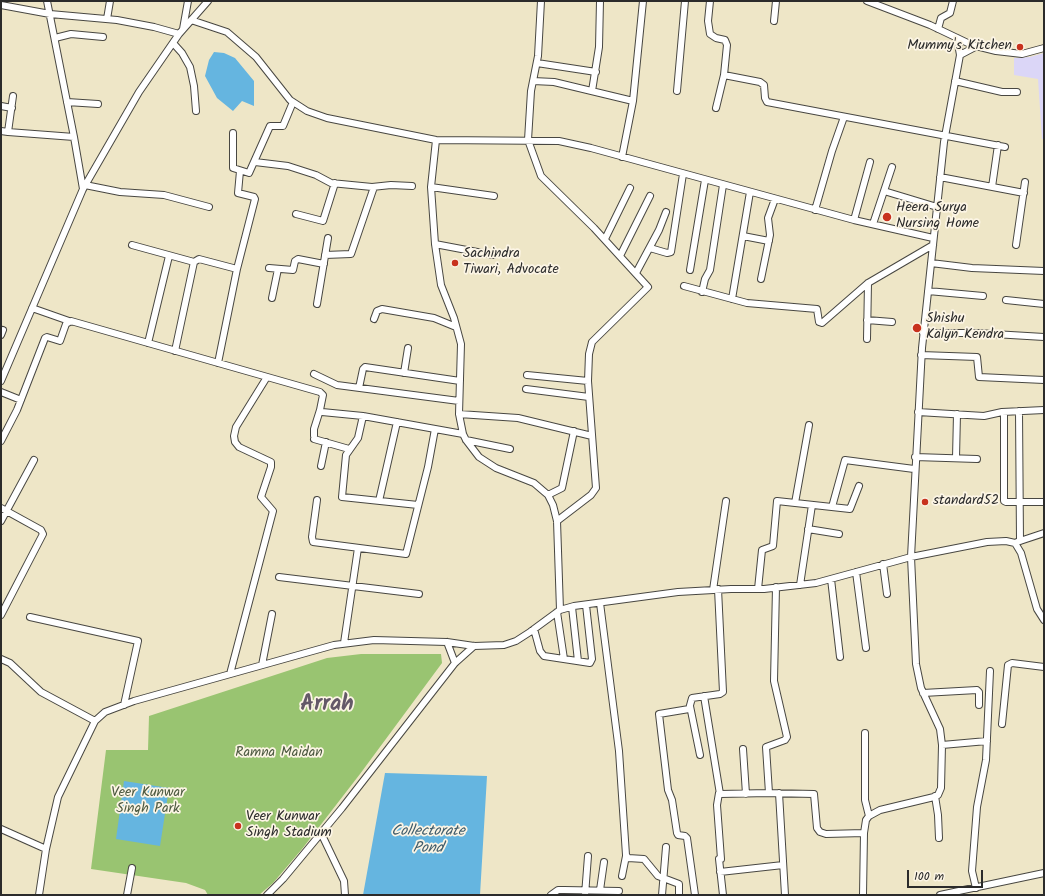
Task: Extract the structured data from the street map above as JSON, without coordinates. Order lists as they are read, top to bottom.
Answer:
{
  "districts": ["Arrah"],
  "water": ["Collectorate Pond"],
  "parks": ["Ramna Maidan", "Veer Kunwar Singh Park"],
  "places": [
    "Mummy's Kitchen",
    "Heera Surya Nursing Home",
    "Sachindra Tiwari, Advocate",
    "Shishu Kalyn Kendra",
    "standard52",
    "Veer Kunwar Singh Stadium"
  ],
  "scale_bar": "100 m"
}
